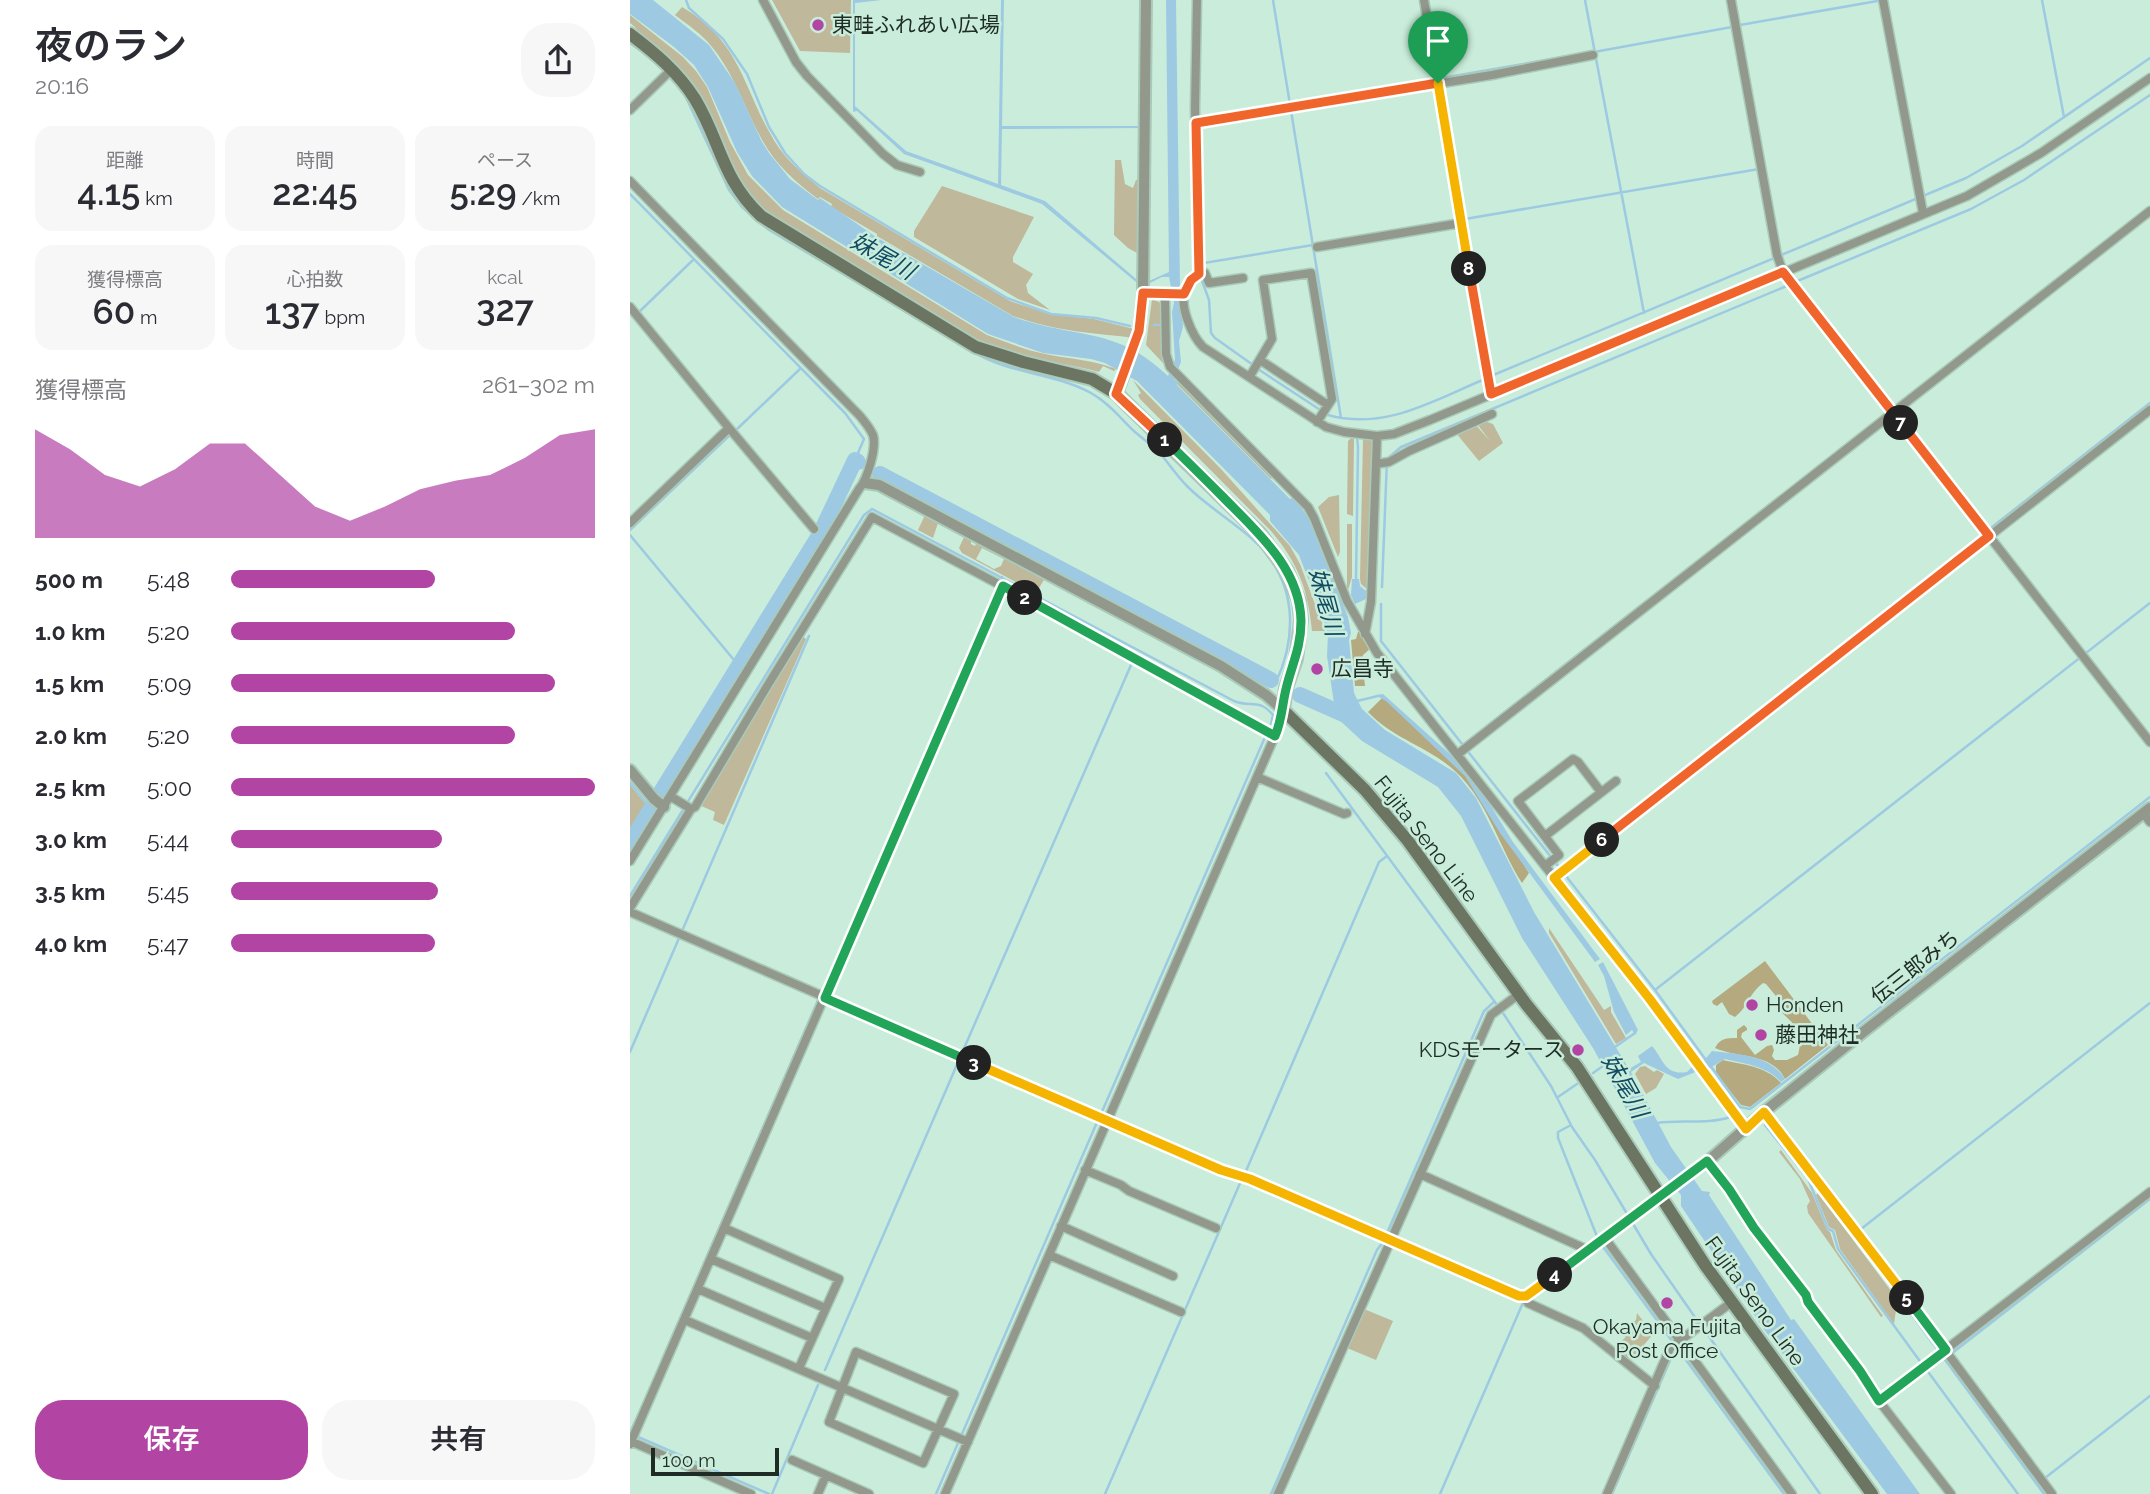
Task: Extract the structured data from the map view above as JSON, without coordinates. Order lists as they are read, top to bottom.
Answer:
{
  "streets": {
    "main road": ["Fujita Seno Line"],
    "street": ["伝三郎みち"]
  },
  "water": ["妹尾川"],
  "places": [
    "東畦ふれあい広場",
    "広昌寺",
    "Honden",
    "藤田神社",
    "KDSモータース",
    "Okayama Fujita Post Office"
  ],
  "scale_bar": "100 m",
  "page": {
    "heading": ["夜のラン", "20:16"],
    "stats": [
      ["距離", "4.15 km"],
      ["時間", "22:45"],
      ["ペース", "5:29 /km"],
      ["獲得標高", "60 m"],
      ["心拍数", "137 bpm"],
      ["kcal", "327"]
    ],
    "pins": [
      "8",
      "7",
      "1",
      "2",
      "6",
      "3",
      "4",
      "5"
    ],
    "chart": ["獲得標高", "261–302 m"],
    "list": [
      {
        "name": "500 m",
        "note": "5:48"
      },
      {
        "name": "1.0 km",
        "note": "5:20"
      },
      {
        "name": "1.5 km",
        "note": "5:09"
      },
      {
        "name": "2.0 km",
        "note": "5:20"
      },
      {
        "name": "2.5 km",
        "note": "5:00"
      },
      {
        "name": "3.0 km",
        "note": "5:44"
      },
      {
        "name": "3.5 km",
        "note": "5:45"
      },
      {
        "name": "4.0 km",
        "note": "5:47"
      }
    ],
    "buttons": ["保存", "共有"],
    "scale": "100 m"
  }
}
